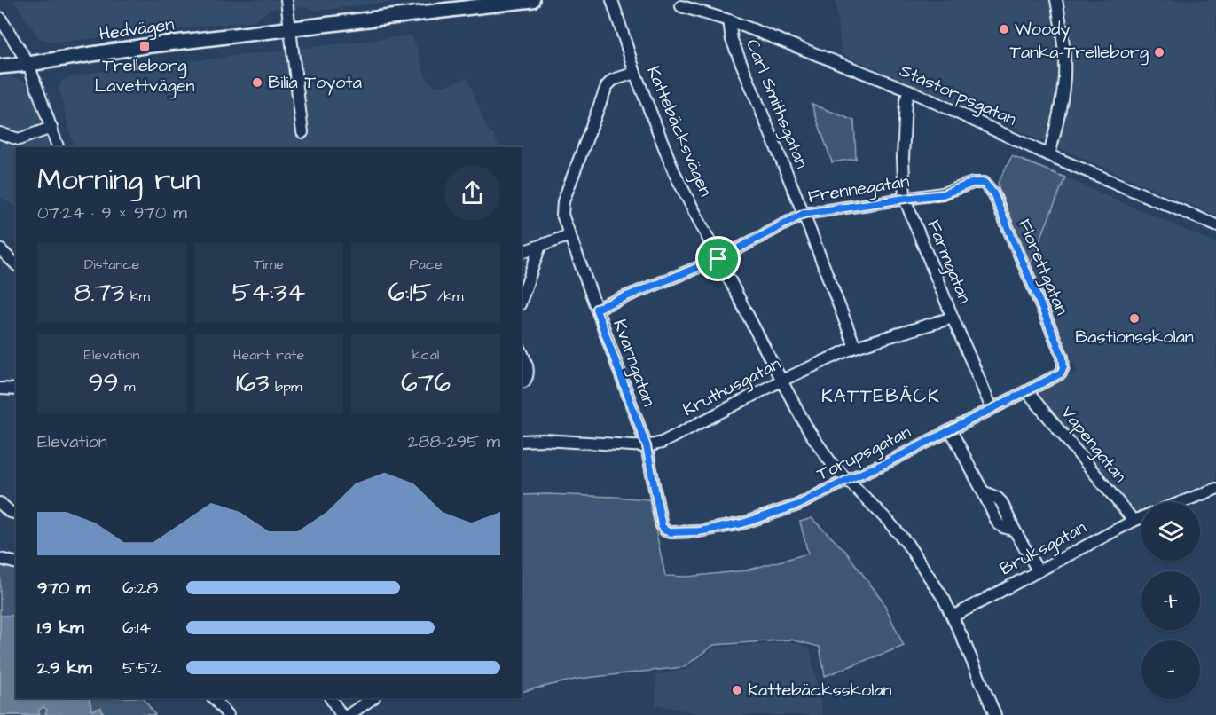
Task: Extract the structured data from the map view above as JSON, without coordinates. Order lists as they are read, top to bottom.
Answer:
{
  "streets": {
    "main road": ["Hedvägen"],
    "street": [
      "Ståstorpsgatan",
      "Carl Smithsgatan",
      "Kattebäcksvägen",
      "Frennegatan",
      "Farmgatan",
      "Florettgatan",
      "Kvarngatan",
      "Kruthusgatan",
      "Vapengatan",
      "Torupsgatan",
      "Bruksgatan"
    ]
  },
  "crossings": [
    ["Ståstorpsgatan", "Carl Smithsgatan"],
    ["Ståstorpsgatan", "Farmgatan"],
    ["Carl Smithsgatan", "Frennegatan"],
    ["Carl Smithsgatan", "Kruthusgatan"],
    ["Kattebäcksvägen", "Frennegatan"],
    ["Kattebäcksvägen", "Kvarngatan"],
    ["Kattebäcksvägen", "Kruthusgatan"],
    ["Kattebäcksvägen", "Torupsgatan"],
    ["Kattebäcksvägen", "Bruksgatan"],
    ["Frennegatan", "Farmgatan"],
    ["Frennegatan", "Florettgatan"],
    ["Frennegatan", "Kvarngatan"],
    ["Farmgatan", "Kruthusgatan"],
    ["Farmgatan", "Torupsgatan"],
    ["Florettgatan", "Torupsgatan"],
    ["Kvarngatan", "Kruthusgatan"],
    ["Kvarngatan", "Torupsgatan"],
    ["Vapengatan", "Torupsgatan"],
    ["Vapengatan", "Bruksgatan"]
  ],
  "districts": ["KATTEBÄCK"],
  "places": {
    "other": [
      "Woody",
      "Tanka-Trelleborg",
      "Bilia Toyota",
      "Bastionsskolan",
      "Kattebäcksskolan"
    ],
    "transit": ["Trelleborg Lavettvägen"]
  },
  "page": {
    "heading": ["Morning run", "07:24 · 9 × 970 m"],
    "stats": [
      ["Distance", "8.73 km"],
      ["Time", "54:34"],
      ["Pace", "6:15 /km"],
      ["Elevation", "99 m"],
      ["Heart rate", "163 bpm"],
      ["kcal", "676"]
    ],
    "chart": ["Elevation", "288–295 m"],
    "map_buttons": ["+", "−"],
    "list": [
      {
        "name": "970 m",
        "note": "6:28"
      },
      {
        "name": "1.9 km",
        "note": "6:14"
      },
      {
        "name": "2.9 km",
        "note": "5:52"
      }
    ]
  }
}
